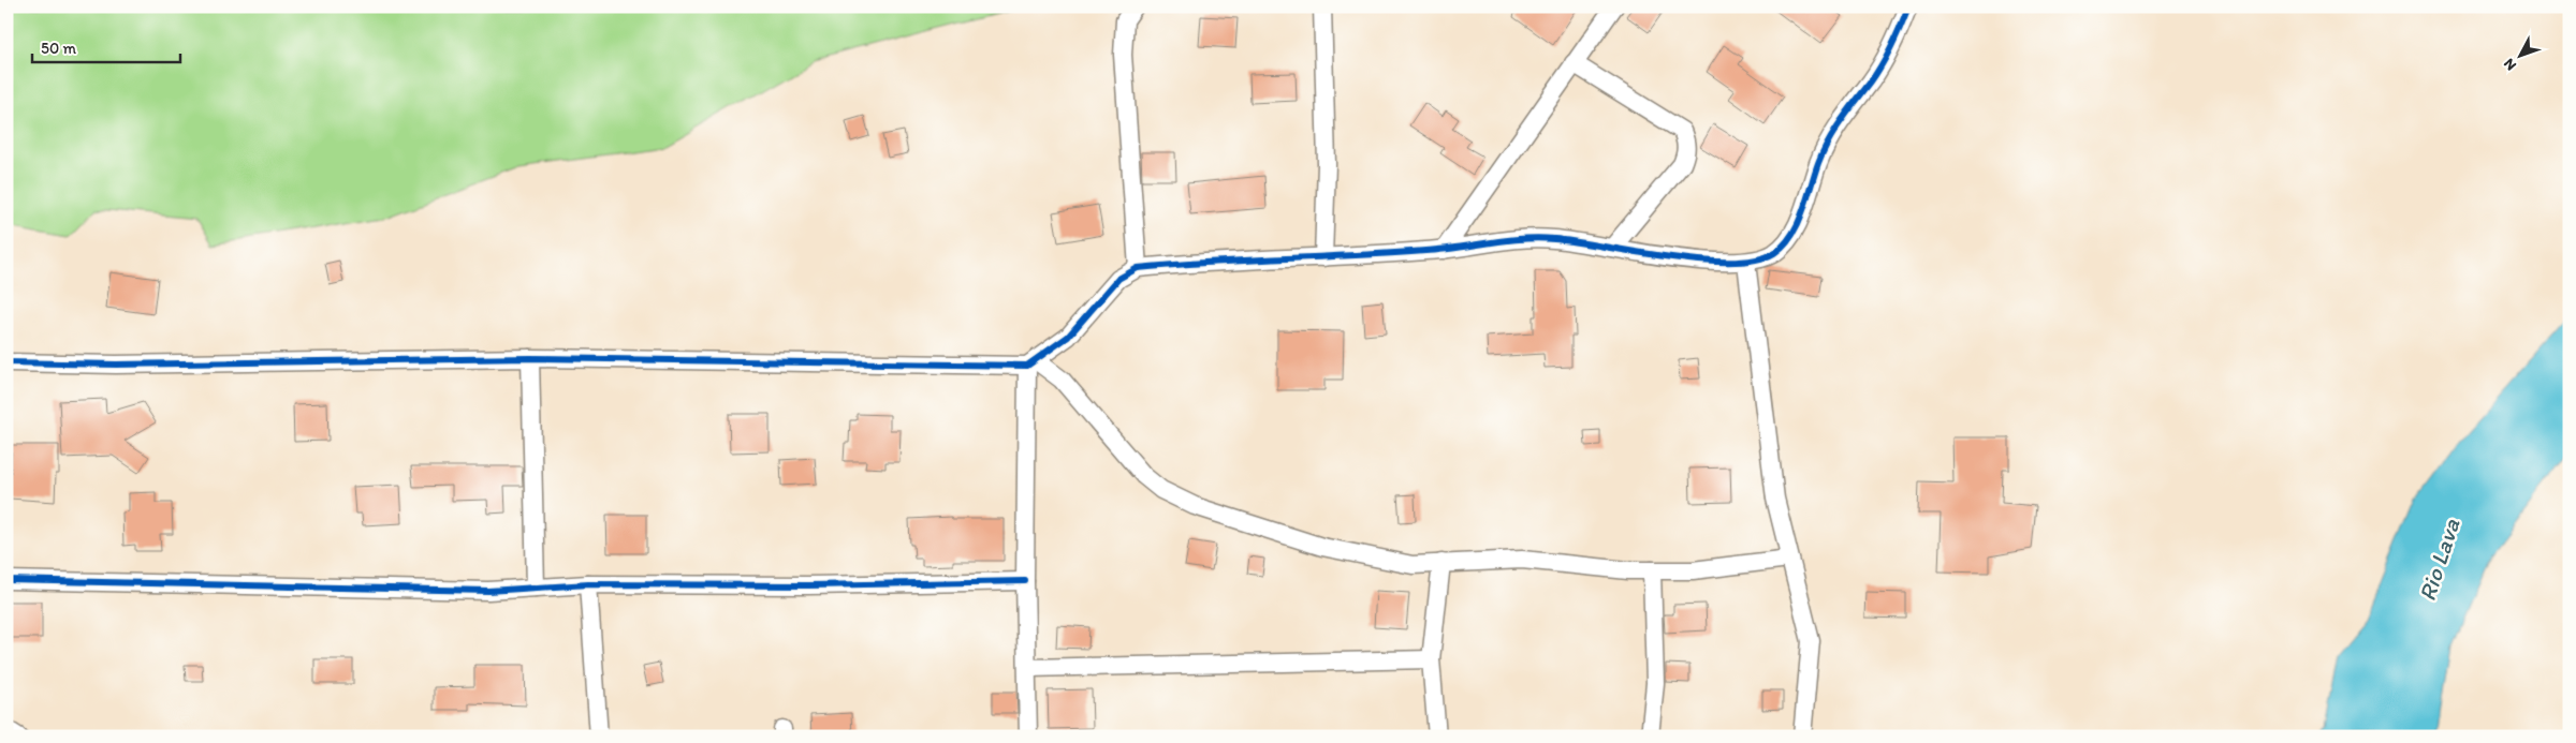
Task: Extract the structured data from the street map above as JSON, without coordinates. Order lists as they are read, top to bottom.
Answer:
{
  "water": ["Rio Lava"],
  "scale_bar": "50 m",
  "north": "bottom left"
}
